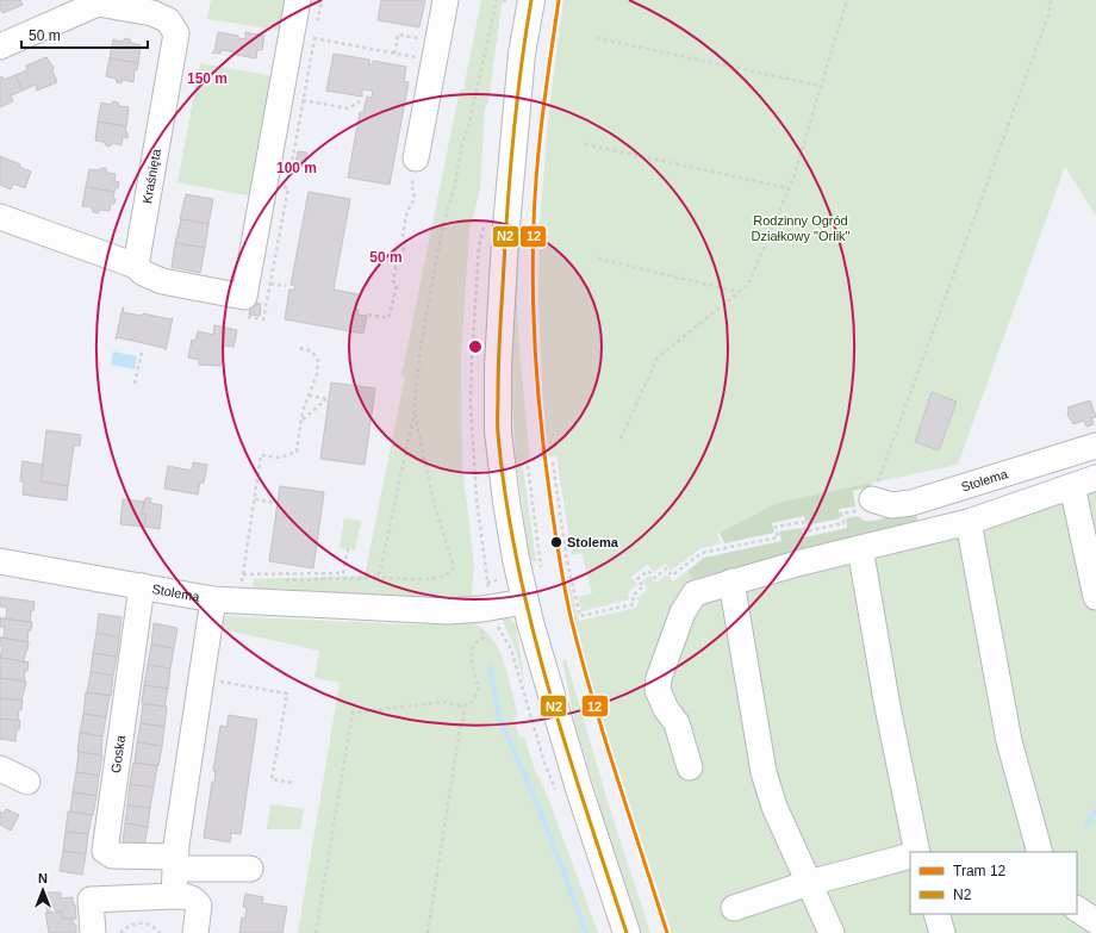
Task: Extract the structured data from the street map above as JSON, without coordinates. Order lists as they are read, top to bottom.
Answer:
{
  "streets": {
    "street": ["Kraśnięta", "Stolema", "Goska"]
  },
  "crossings": [
    ["Stolema", "Goska"]
  ],
  "parks": ["Rodzinny Ogród Działkowy \"Orlik\""],
  "places": ["Stolema"],
  "lines": ["tram line 12", "transit line N2"],
  "legend": ["Tram 12", "N2"],
  "scale_bar": "50 m",
  "north": "top",
  "rings": ["150 m", "100 m", "50 m"]
}
